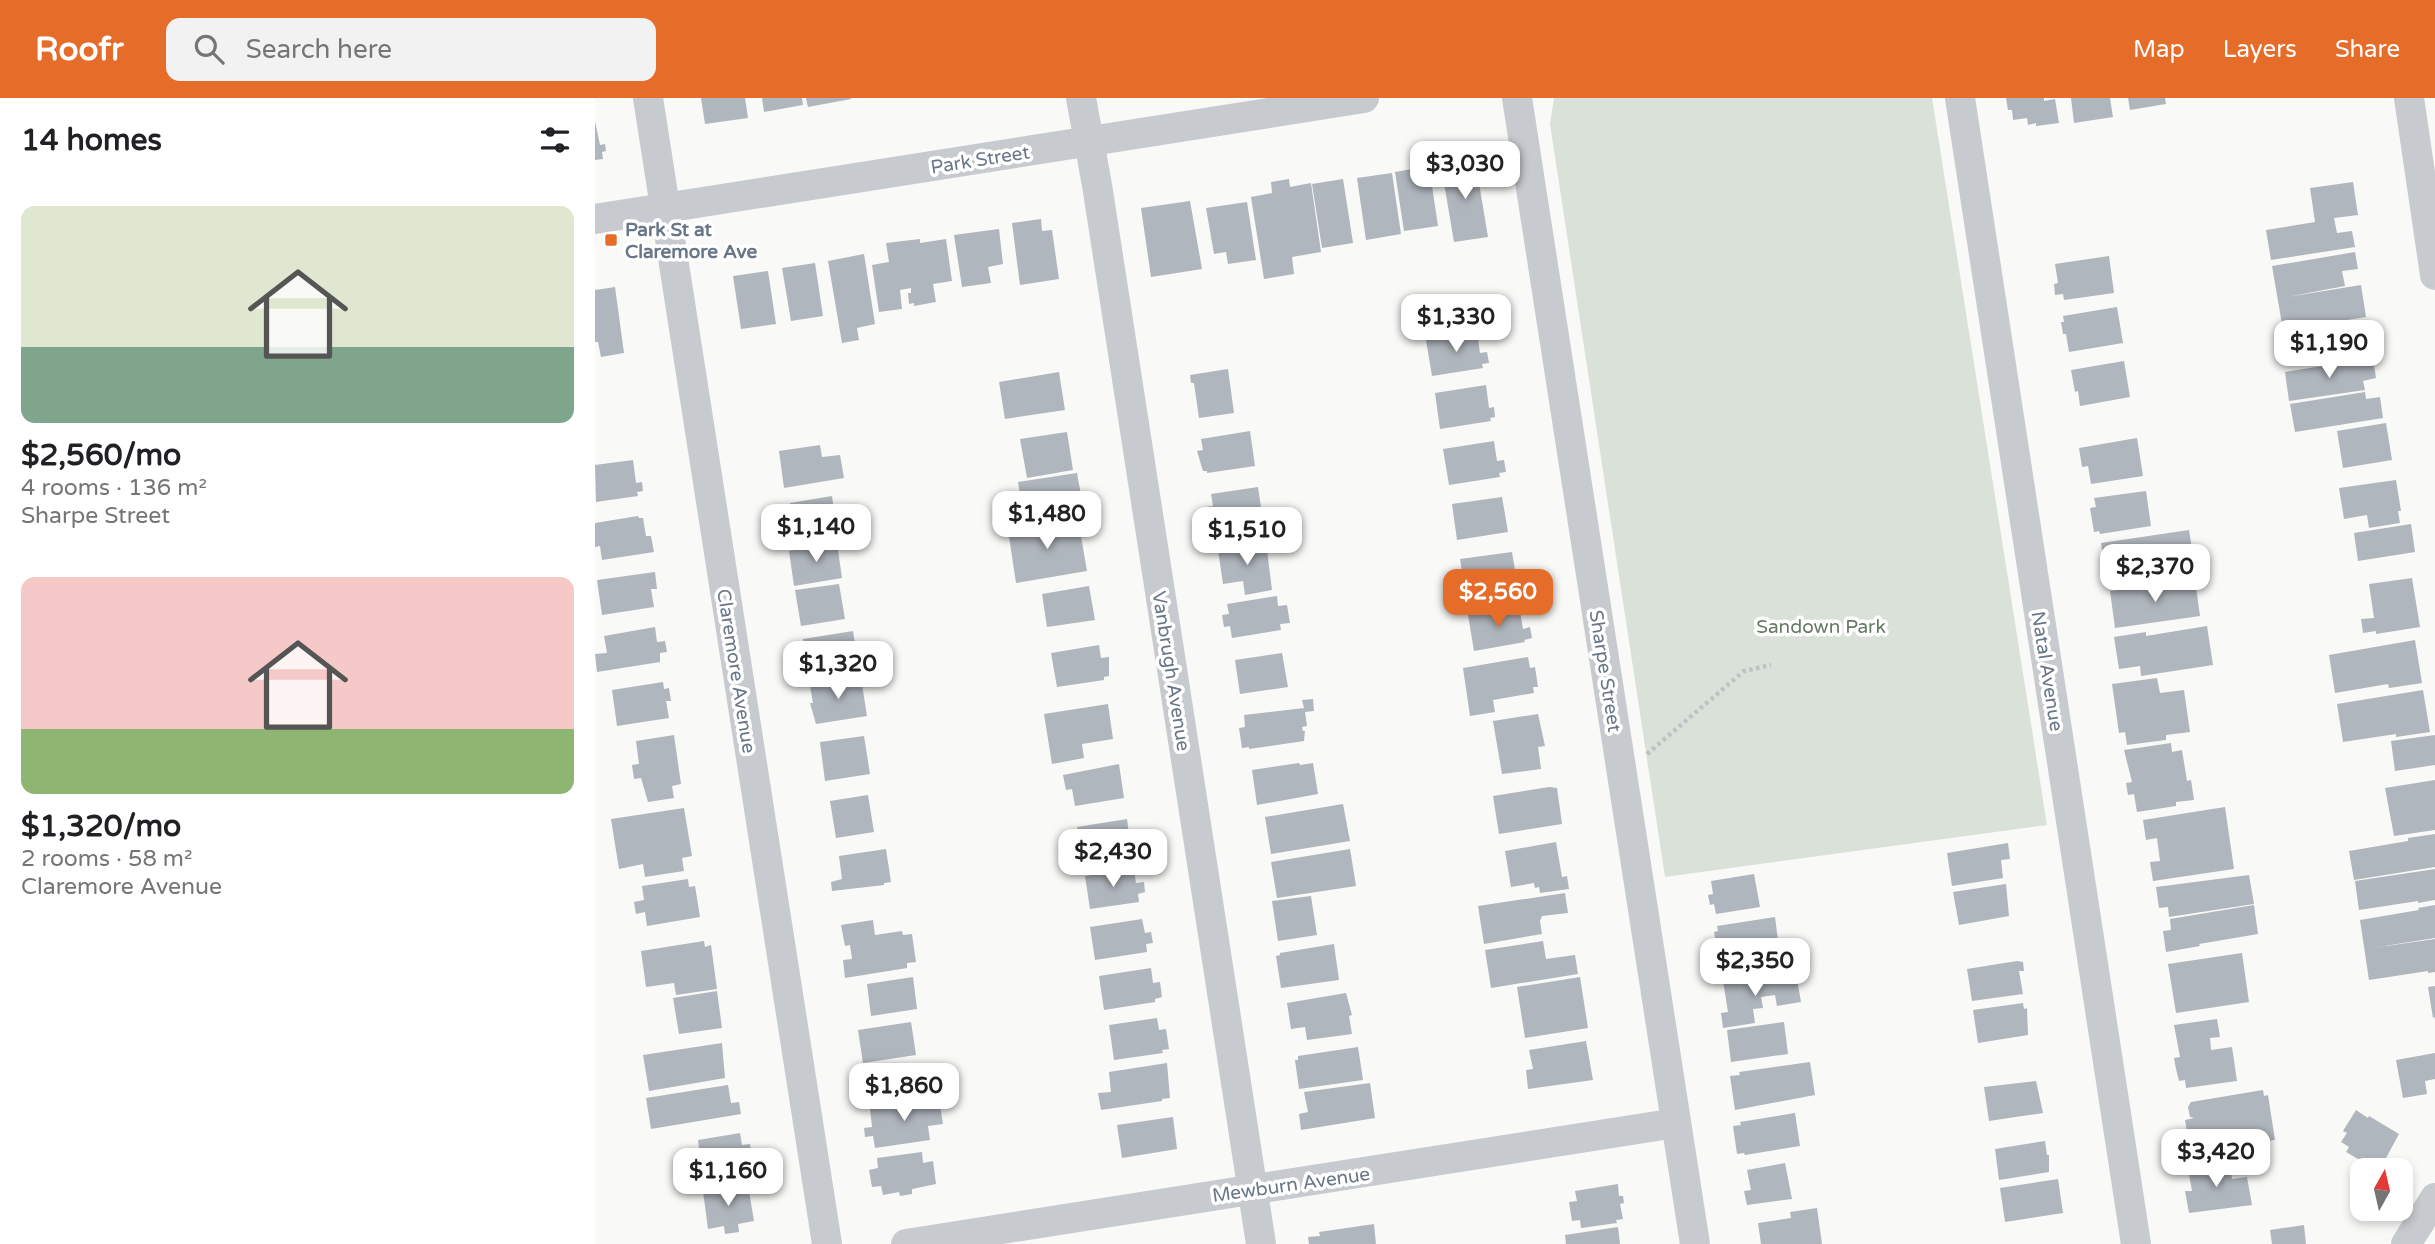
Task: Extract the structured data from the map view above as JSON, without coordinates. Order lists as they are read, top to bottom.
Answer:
{
  "streets": {
    "street": [
      "Park Street",
      "Claremore Avenue",
      "Vanbrugh Avenue",
      "Sharpe Street",
      "Natal Avenue",
      "Mewburn Avenue"
    ]
  },
  "crossings": [
    ["Park Street", "Claremore Avenue"],
    ["Park Street", "Vanbrugh Avenue"],
    ["Vanbrugh Avenue", "Mewburn Avenue"],
    ["Sharpe Street", "Mewburn Avenue"]
  ],
  "parks": ["Sandown Park"],
  "places": {
    "transit": ["Park St at Claremore Ave"]
  },
  "north": "top",
  "page": {
    "header": "Roofr",
    "search": "Search here",
    "nav": ["Map", "Layers", "Share"],
    "heading": "14 homes",
    "price": [
      "$3,030",
      "$1,330",
      "$1,190",
      "$1,480",
      "$1,140",
      "$1,510",
      "$2,370",
      "$2,560",
      "$1,320",
      "$2,430",
      "$2,350",
      "$1,860",
      "$3,420",
      "$1,160"
    ],
    "list": [
      {
        "name": "$2,560/mo",
        "note": "4 rooms · 136 m² · Sharpe Street"
      },
      {
        "name": "$1,320/mo",
        "note": "2 rooms · 58 m² · Claremore Avenue"
      }
    ]
  }
}
